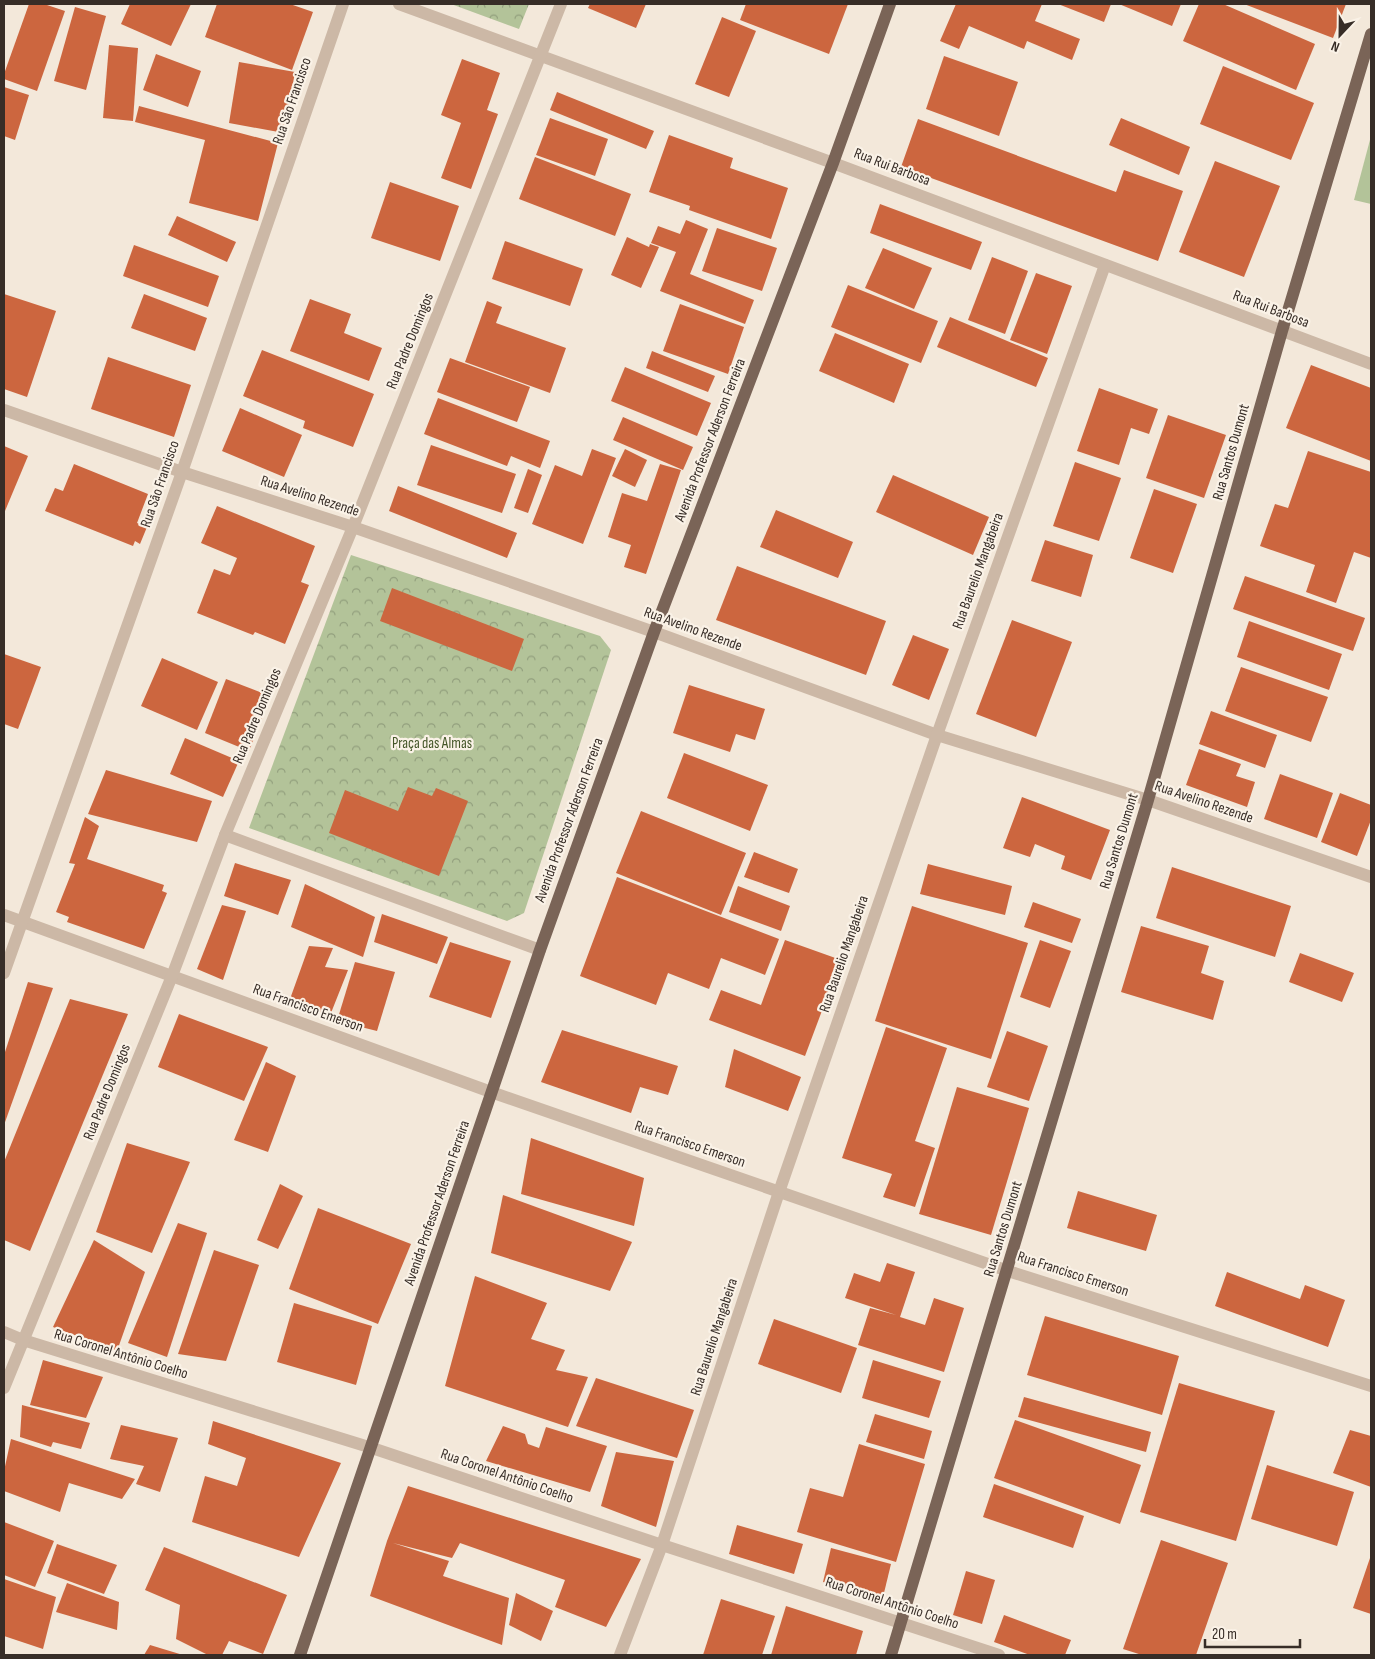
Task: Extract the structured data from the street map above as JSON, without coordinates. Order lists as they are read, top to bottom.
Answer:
{
  "streets": {
    "main road": ["Avenida Professor Aderson Ferreira", "Rua Santos Dumont"],
    "street": [
      "Rua São Francisco",
      "Rua Rui Barbosa",
      "Rua Padre Domingos",
      "Rua Avelino Rezende",
      "Rua Baurelio Mangabeira",
      "Rua Francisco Emerson",
      "Rua Coronel Antônio Coelho"
    ]
  },
  "crossings": [
    ["Rua São Francisco", "Rua Avelino Rezende"],
    ["Rua São Francisco", "Rua Francisco Emerson"],
    ["Rua Rui Barbosa", "Rua Padre Domingos"],
    ["Rua Rui Barbosa", "Avenida Professor Aderson Ferreira"],
    ["Rua Rui Barbosa", "Rua Santos Dumont"],
    ["Rua Rui Barbosa", "Rua Baurelio Mangabeira"],
    ["Rua Padre Domingos", "Rua Avelino Rezende"],
    ["Rua Padre Domingos", "Rua Francisco Emerson"],
    ["Rua Padre Domingos", "Rua Coronel Antônio Coelho"],
    ["Avenida Professor Aderson Ferreira", "Rua Avelino Rezende"],
    ["Avenida Professor Aderson Ferreira", "Rua Francisco Emerson"],
    ["Avenida Professor Aderson Ferreira", "Rua Coronel Antônio Coelho"],
    ["Rua Santos Dumont", "Rua Avelino Rezende"],
    ["Rua Santos Dumont", "Rua Francisco Emerson"],
    ["Rua Santos Dumont", "Rua Coronel Antônio Coelho"],
    ["Rua Avelino Rezende", "Rua Baurelio Mangabeira"],
    ["Rua Baurelio Mangabeira", "Rua Francisco Emerson"],
    ["Rua Baurelio Mangabeira", "Rua Coronel Antônio Coelho"]
  ],
  "parks": ["Praça das Almas"],
  "scale_bar": "20 m",
  "north": "bottom"
}
